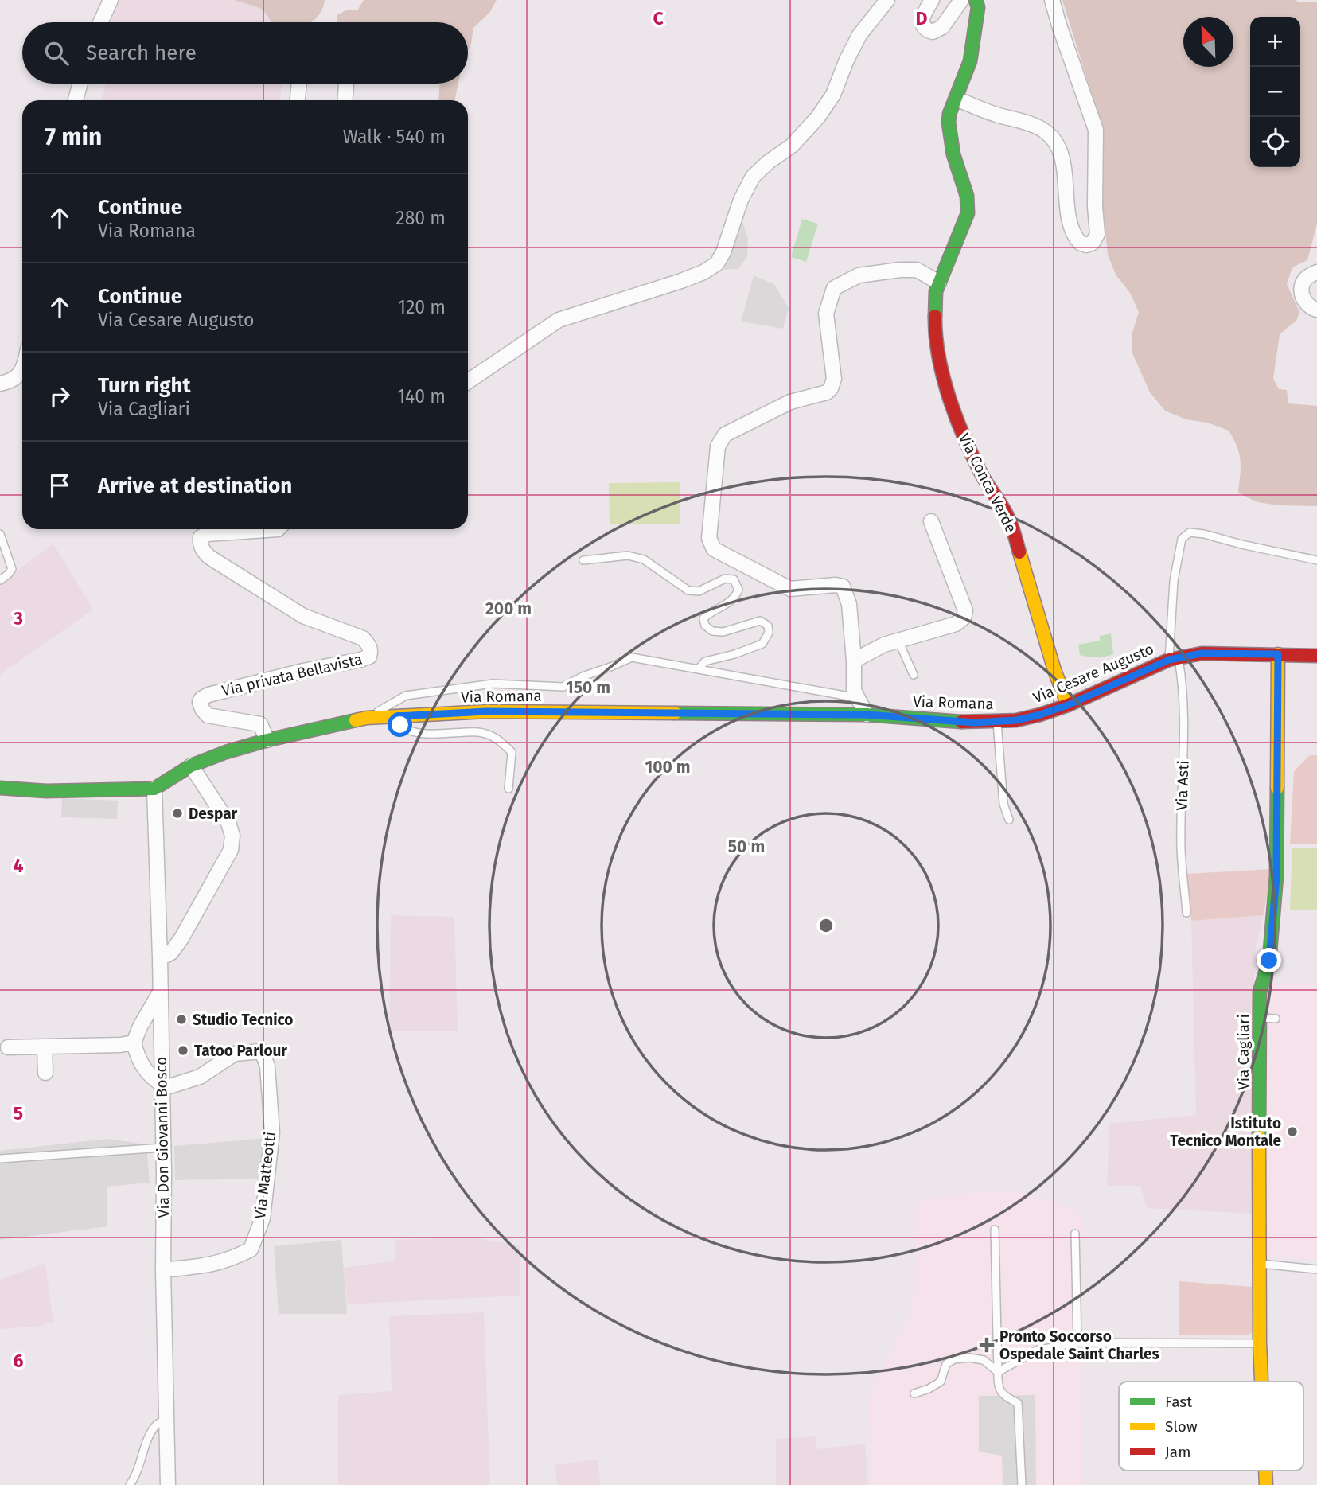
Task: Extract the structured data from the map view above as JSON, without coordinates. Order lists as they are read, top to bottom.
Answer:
{
  "streets": {
    "street": [
      "Via Conca Verde",
      "Via Cesare Augusto",
      "Via privata Bellavista",
      "Via Romana",
      "Via Cagliari",
      "Via Don Giovanni Bosco",
      "Via Matteotti"
    ],
    "lane": ["Via Asti"]
  },
  "crossings": [
    ["Via Conca Verde", "Via Cesare Augusto"],
    ["Via Cesare Augusto", "Via Romana"],
    ["Via Cesare Augusto", "Via Asti"],
    ["Via Cesare Augusto", "Via Cagliari"],
    ["Via privata Bellavista", "Via Romana"],
    ["Via Romana", "Via Don Giovanni Bosco"],
    ["Via Don Giovanni Bosco", "Via Matteotti"]
  ],
  "places": {
    "other": [
      "Despar",
      "Studio Tecnico",
      "Tatoo Parlour",
      "Istituto Tecnico Montale"
    ],
    "health": ["Pronto Soccorso Ospedale Saint Charles"]
  },
  "legend": ["Fast", "Slow", "Jam"],
  "north": "top left",
  "page": {
    "map_buttons": ["+", "−"],
    "search": "Search here",
    "heading": ["7 min", "Walk · 540 m"],
    "list": [
      ["Continue", "Via Romana", "280 m"],
      ["Continue", "Via Cesare Augusto", "120 m"],
      ["Turn right", "Via Cagliari", "140 m"],
      "Arrive at destination"
    ]
  },
  "grid": {
    "columns": ["C", "D"],
    "rows": [
      "3",
      "4",
      "5",
      "6"
    ]
  },
  "rings": [
    "200 m",
    "150 m",
    "100 m",
    "50 m"
  ]
}
